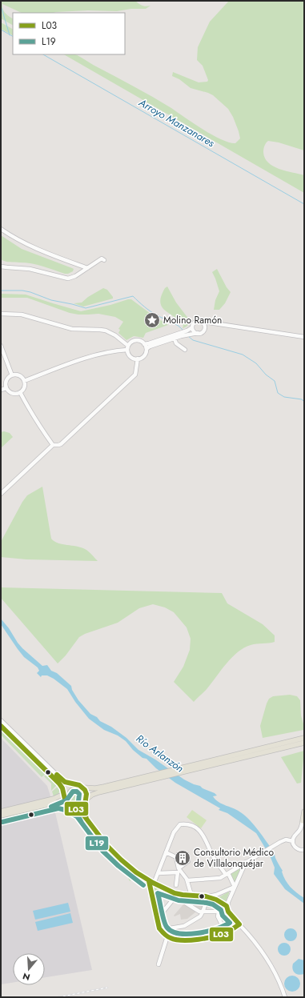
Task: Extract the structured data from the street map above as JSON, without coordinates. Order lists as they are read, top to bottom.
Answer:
{
  "water": ["Arroyo Manzanares", "Río Arlanzón"],
  "places": {
    "place": ["Molino Ramón"],
    "building": ["Consultorio Médico de Villalonquéjar"]
  },
  "lines": ["transit line L03", "transit line L19"],
  "legend": ["L03", "L19"],
  "north": "bottom"
}
